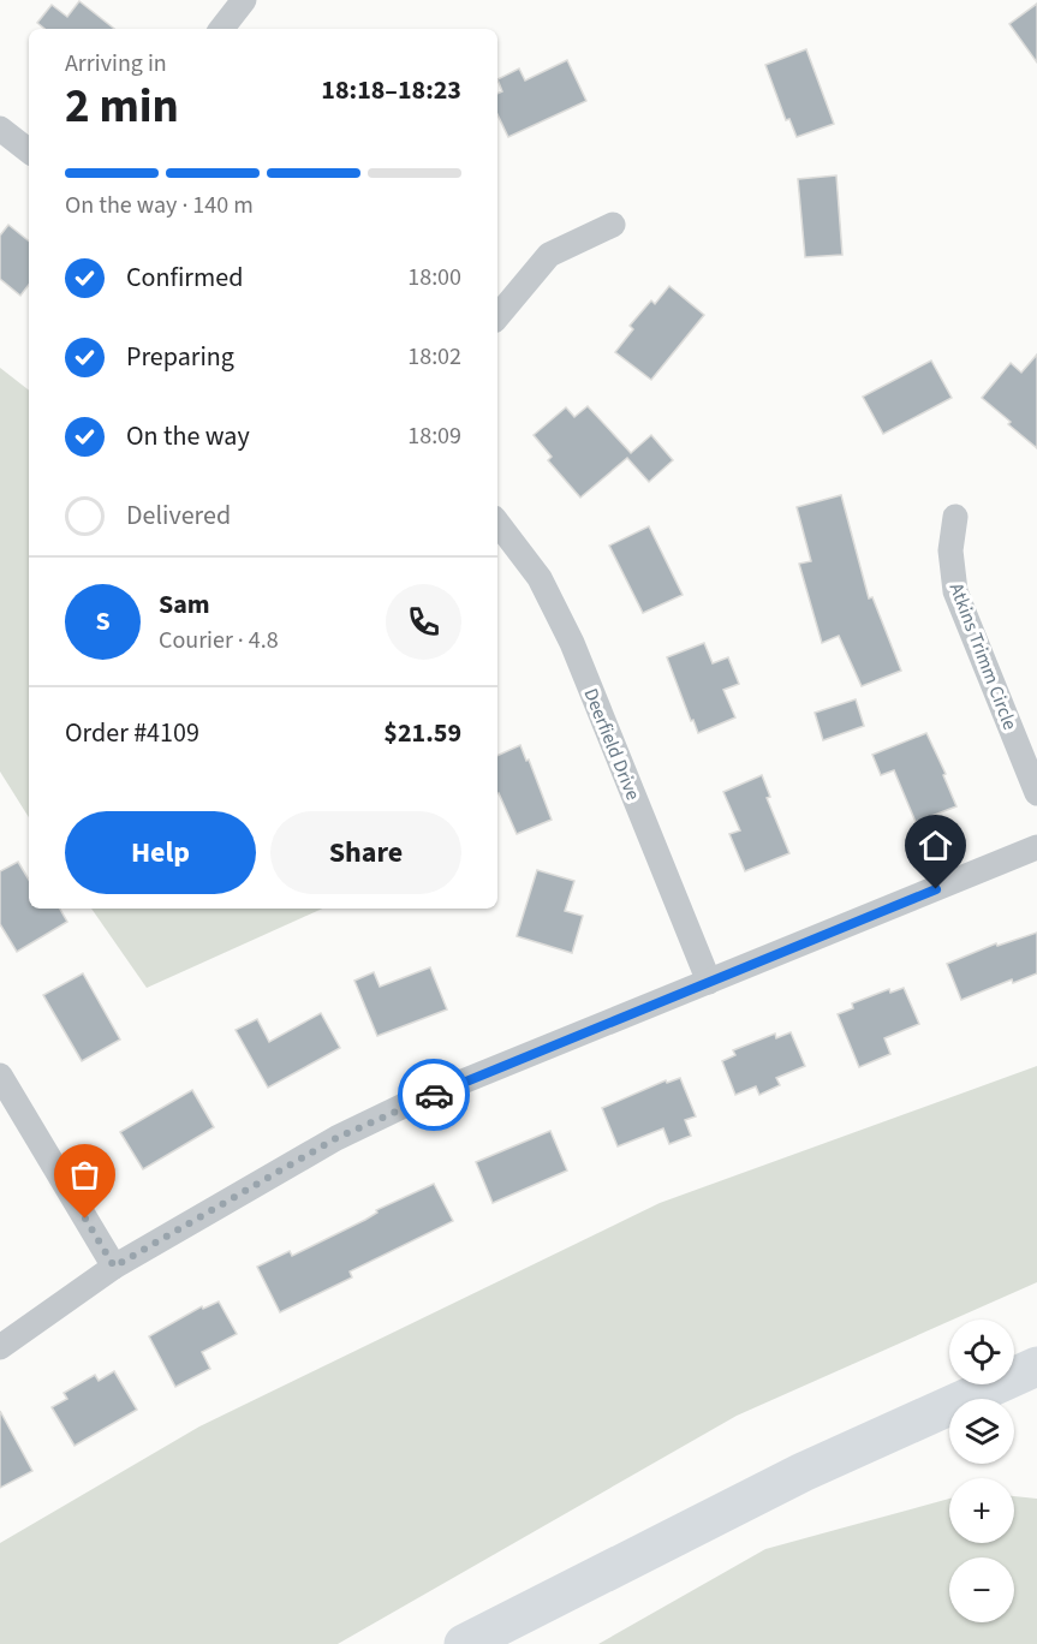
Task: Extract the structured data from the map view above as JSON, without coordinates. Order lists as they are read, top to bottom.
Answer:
{
  "streets": {
    "street": ["Atkins Trimm Circle", "Deerfield Drive"]
  },
  "page": {
    "heading": ["2 min", "Arriving in", "18:18–18:23"],
    "panel": [
      "Sam",
      "Courier · 4.8",
      "Order #4109",
      "$21.59"
    ],
    "bar": "On the way · 140 m",
    "list": [
      ["Confirmed", "18:00"],
      ["Preparing", "18:02"],
      ["On the way", "18:09"],
      "Delivered"
    ],
    "round": "S",
    "buttons": ["Help", "Share"],
    "map_buttons": ["+", "−"]
  }
}
